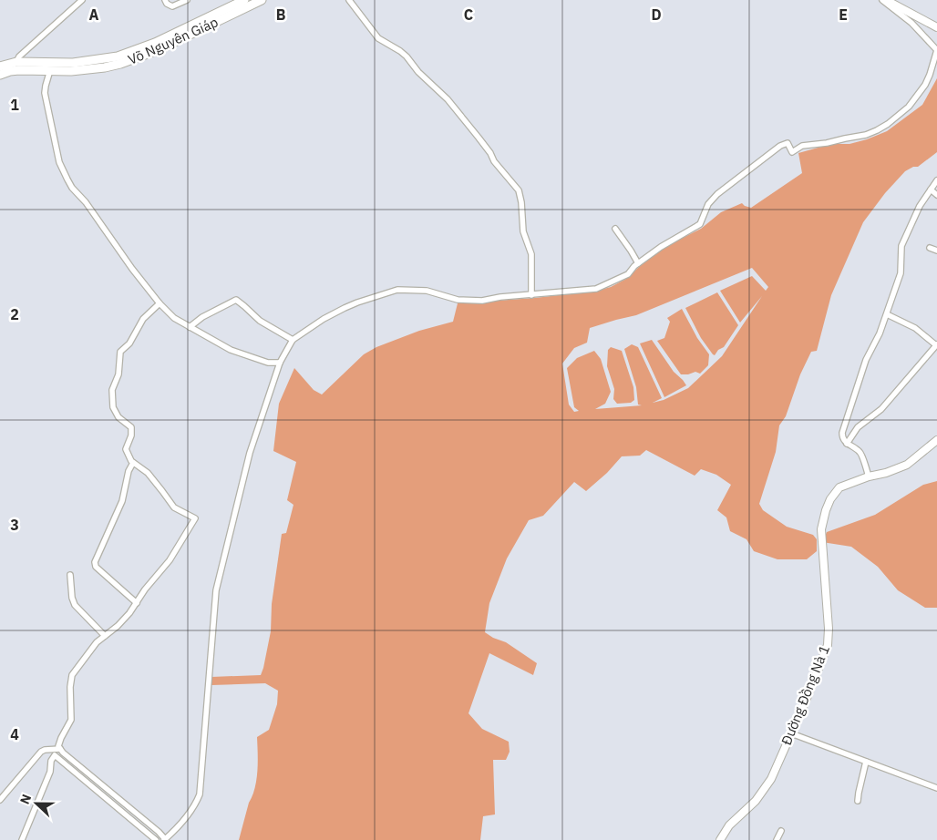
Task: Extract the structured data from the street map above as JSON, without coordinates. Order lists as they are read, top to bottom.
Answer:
{
  "streets": {
    "main road": ["Võ Nguyên Giáp"],
    "street": ["Đường Đồng Nà 1"]
  },
  "north": "left",
  "grid": {
    "columns": [
      "A",
      "B",
      "C",
      "D",
      "E"
    ],
    "rows": [
      "1",
      "2",
      "3",
      "4"
    ]
  }
}
